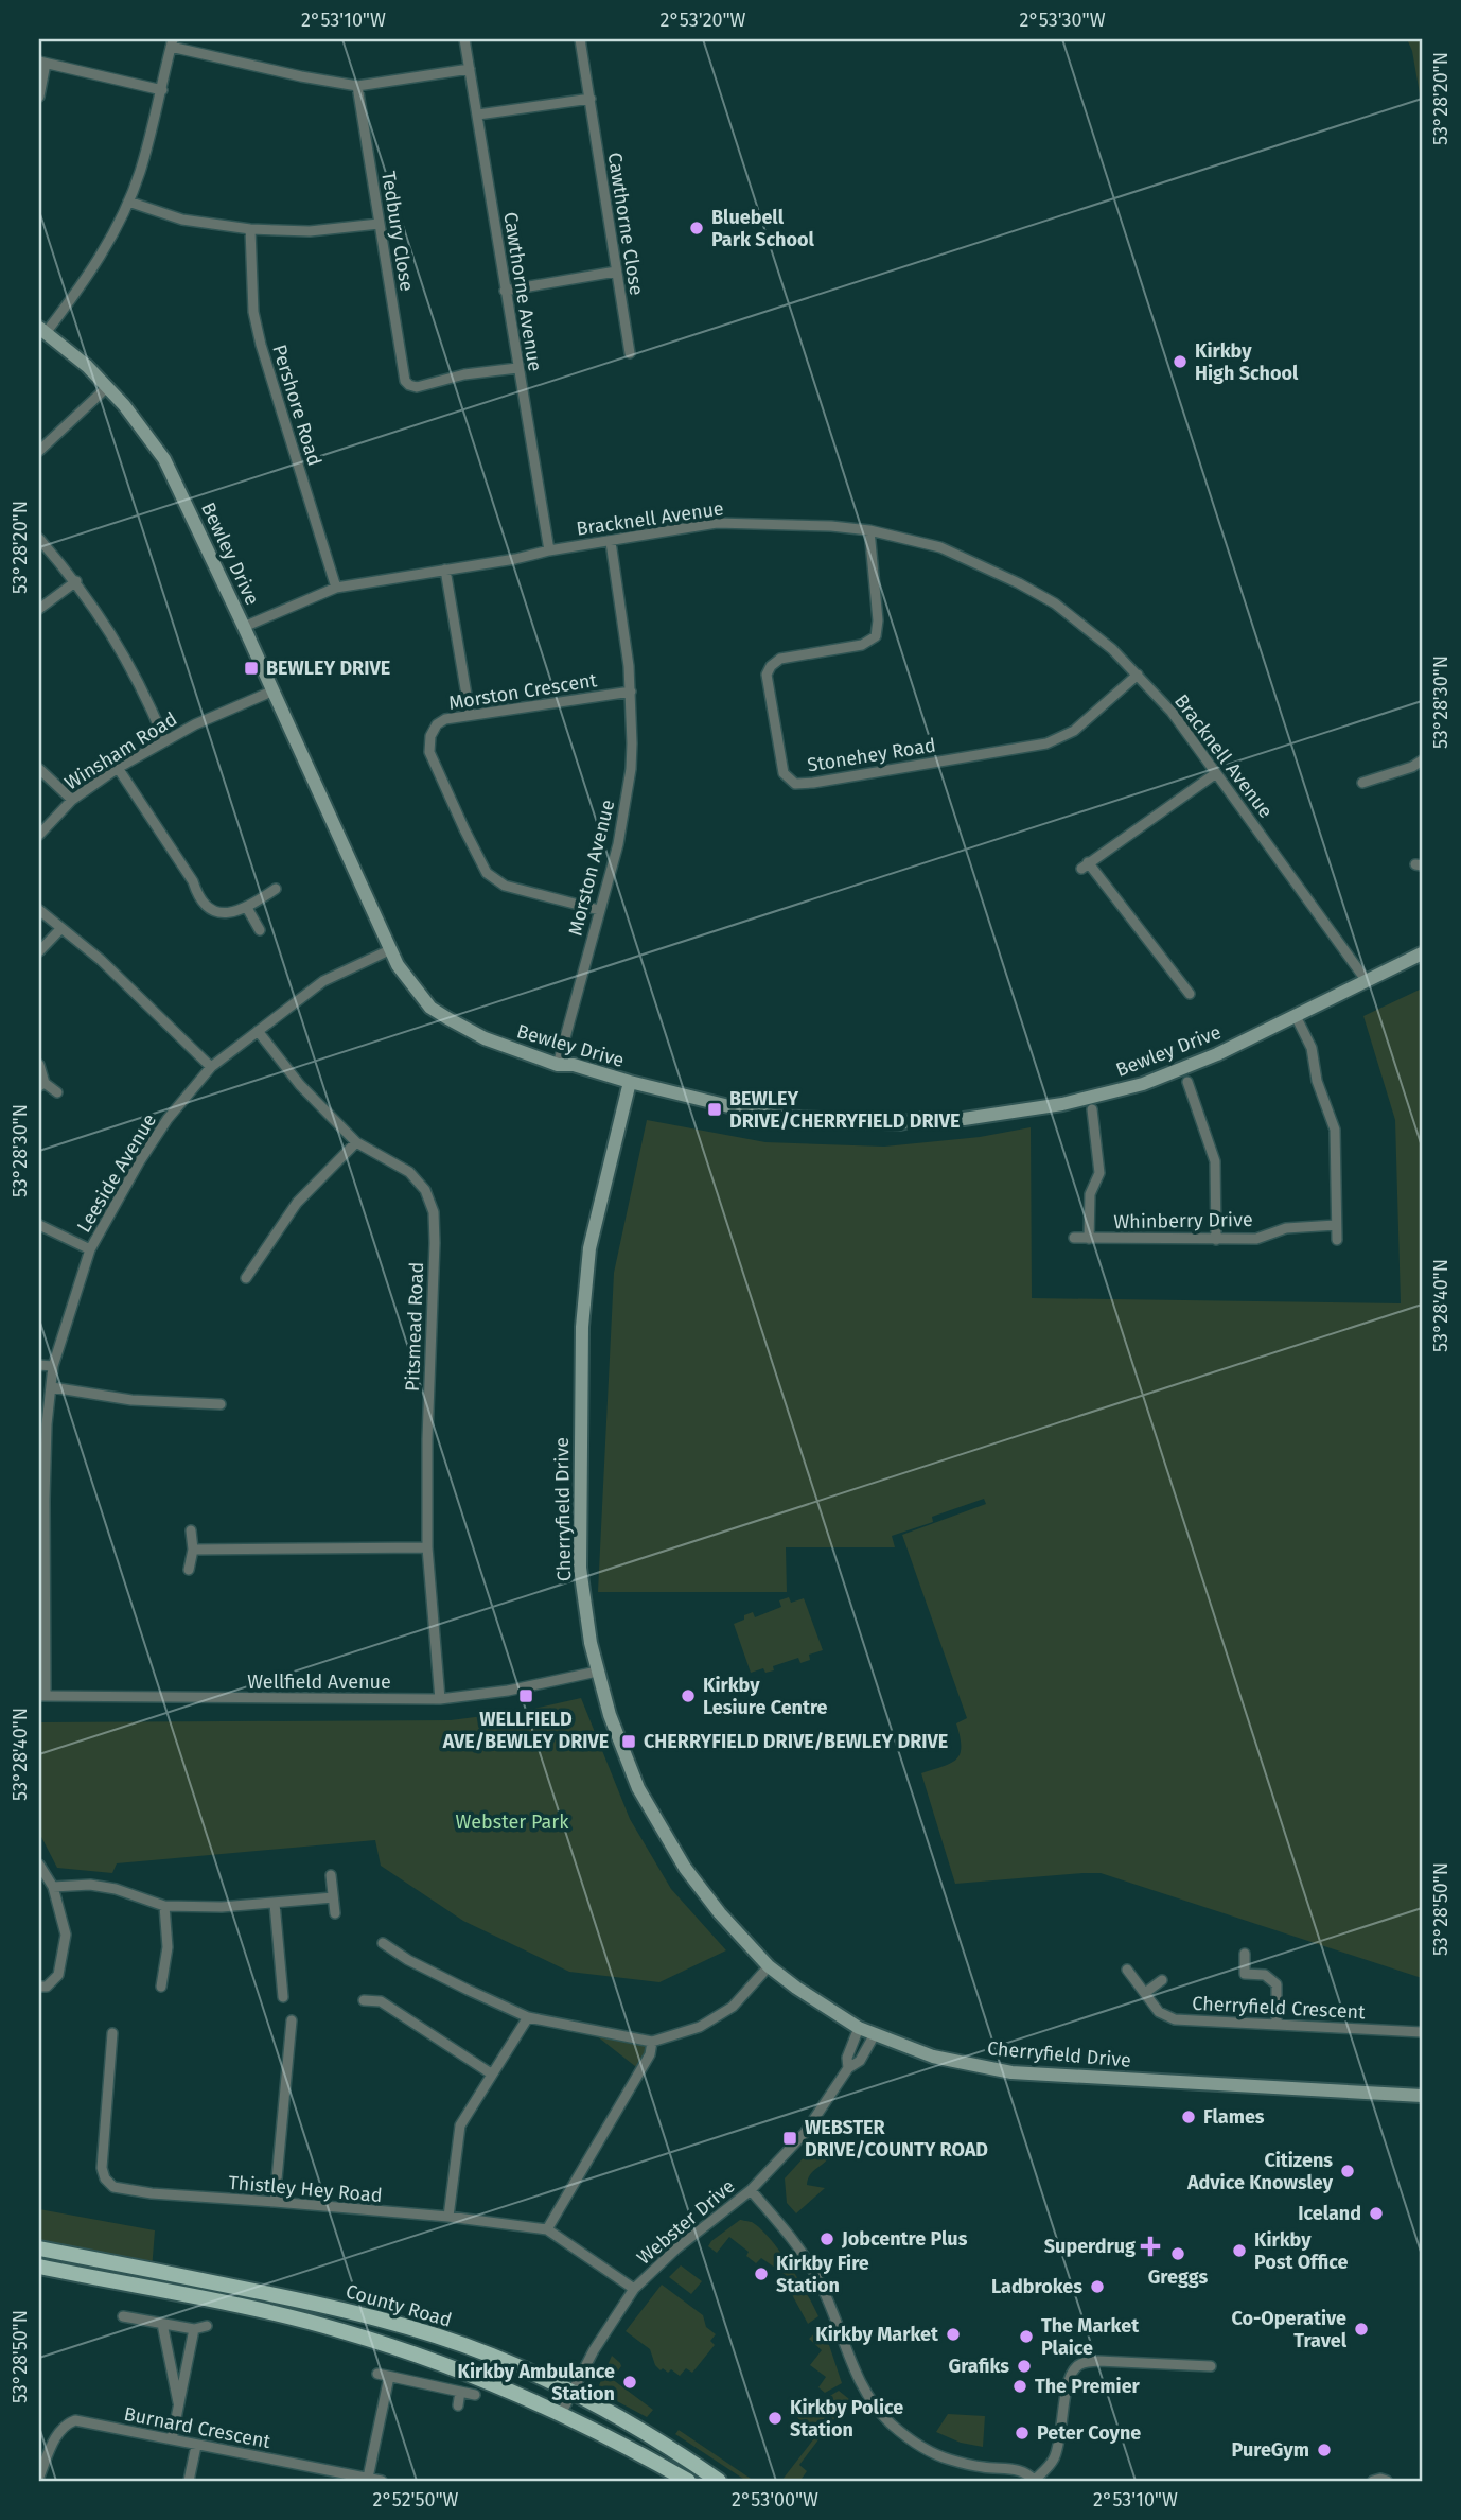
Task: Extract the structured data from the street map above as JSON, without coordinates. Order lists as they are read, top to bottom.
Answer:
{
  "streets": {
    "main road": ["County Road"],
    "street": [
      "Cawthorne Close",
      "Tedbury Close",
      "Cawthorne Avenue",
      "Pershore Road",
      "Bracknell Avenue",
      "Bewley Drive",
      "Morston Crescent",
      "Winsham Road",
      "Stonehey Road",
      "Morston Avenue",
      "Leeside Avenue",
      "Whinberry Drive",
      "Pitsmead Road",
      "Cherryfield Drive",
      "Wellfield Avenue",
      "Cherryfield Crescent",
      "Thistley Hey Road",
      "Webster Drive",
      "Burnard Crescent"
    ]
  },
  "crossings": [
    ["Tedbury Close", "Cawthorne Avenue"],
    ["Cawthorne Avenue", "Bracknell Avenue"],
    ["Pershore Road", "Bracknell Avenue"],
    ["Bracknell Avenue", "Bewley Drive"],
    ["Bracknell Avenue", "Stonehey Road"],
    ["Bracknell Avenue", "Morston Avenue"],
    ["Bewley Drive", "Winsham Road"],
    ["Bewley Drive", "Morston Avenue"],
    ["Bewley Drive", "Leeside Avenue"],
    ["Bewley Drive", "Cherryfield Drive"],
    ["Morston Crescent", "Morston Avenue"],
    ["Leeside Avenue", "Pitsmead Road"],
    ["Leeside Avenue", "Wellfield Avenue"],
    ["Pitsmead Road", "Wellfield Avenue"],
    ["Cherryfield Drive", "Wellfield Avenue"],
    ["Cherryfield Drive", "Webster Drive"],
    ["Thistley Hey Road", "Webster Drive"],
    ["Webster Drive", "County Road"]
  ],
  "parks": ["Webster Park"],
  "places": {
    "other": [
      "Bluebell Park School",
      "Kirkby High School",
      "Kirkby Lesiure Centre",
      "Flames",
      "Citizens Advice Knowsley",
      "Iceland",
      "Jobcentre Plus",
      "Kirkby Post Office",
      "Greggs",
      "Kirkby Fire Station",
      "Ladbrokes",
      "Co-Operative Travel",
      "Kirkby Market",
      "The Market Plaice",
      "Grafiks",
      "Kirkby Ambulance Station",
      "The Premier",
      "Kirkby Police Station",
      "Peter Coyne",
      "PureGym"
    ],
    "transit": [
      "BEWLEY DRIVE",
      "BEWLEY DRIVE/CHERRYFIELD DRIVE",
      "WELLFIELD AVE/BEWLEY DRIVE",
      "CHERRYFIELD DRIVE/BEWLEY DRIVE",
      "WEBSTER DRIVE/COUNTY ROAD"
    ],
    "health": ["Superdrug"]
  },
  "coordinates": [
    "2°53'10\"W",
    "2°53'20\"W",
    "2°53'30\"W",
    "53°28'20\"N",
    "53°28'30\"N",
    "53°28'40\"N",
    "53°28'50\"N",
    "2°52'50\"W",
    "2°53'00\"W"
  ]
}
